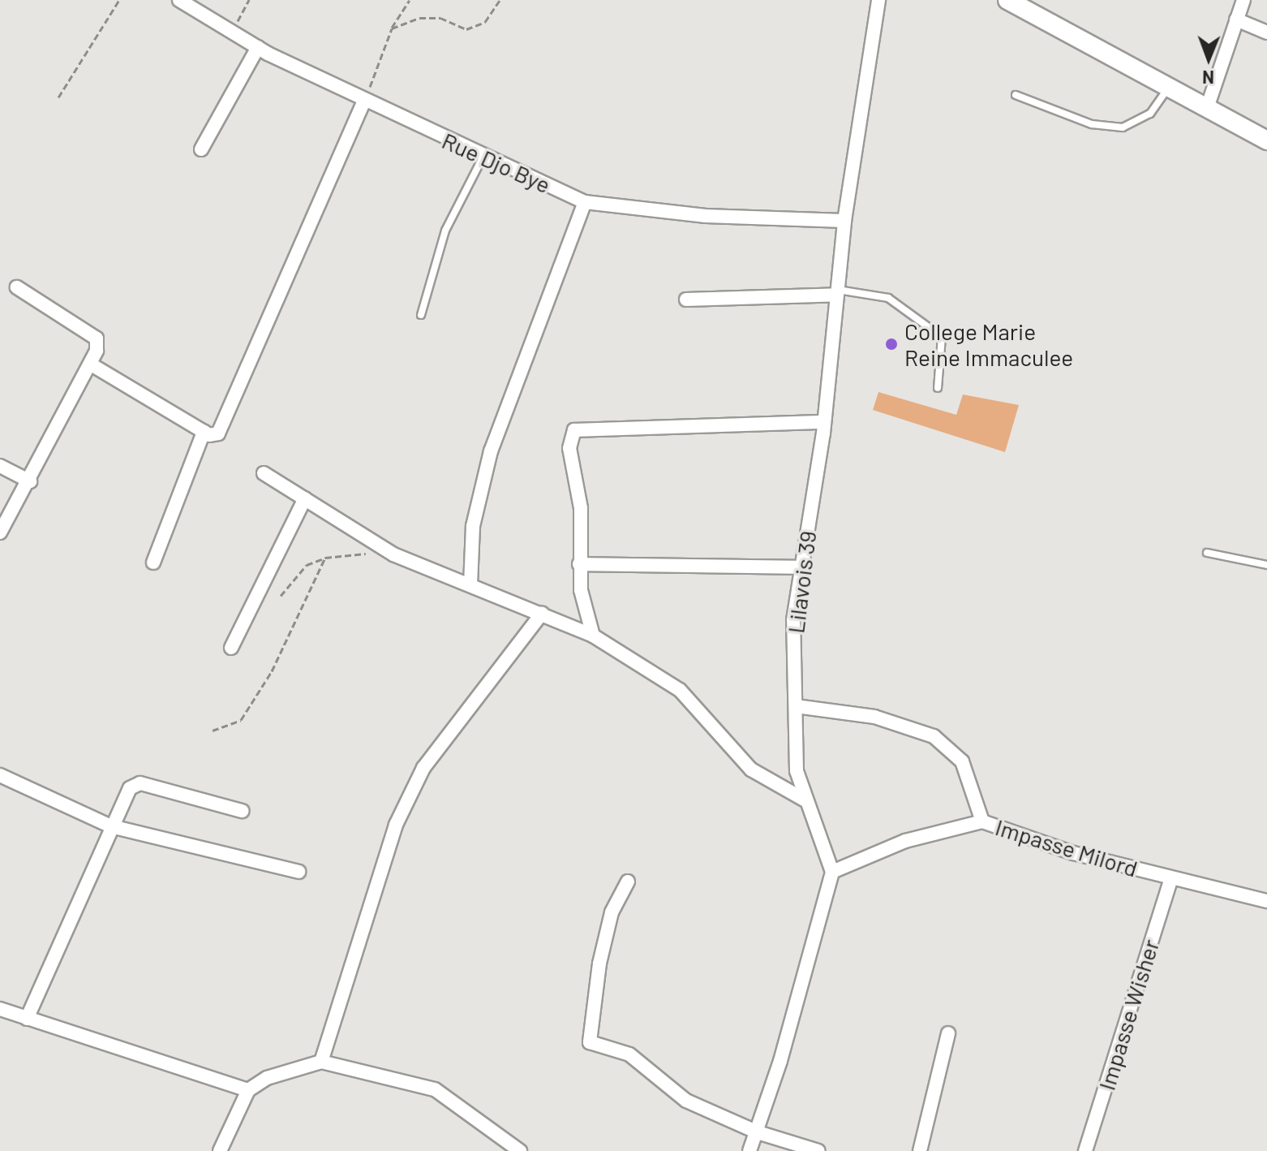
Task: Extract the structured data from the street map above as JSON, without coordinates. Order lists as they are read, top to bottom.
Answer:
{
  "streets": {
    "street": [
      "Rue Djo Bye",
      "Lilavois 39",
      "Impasse Milord",
      "Impasse Wisher"
    ]
  },
  "crossings": [
    ["Rue Djo Bye", "Lilavois 39"],
    ["Lilavois 39", "Impasse Milord"],
    ["Impasse Milord", "Impasse Wisher"]
  ],
  "places": ["College Marie Reine Immaculee"],
  "north": "bottom"
}
